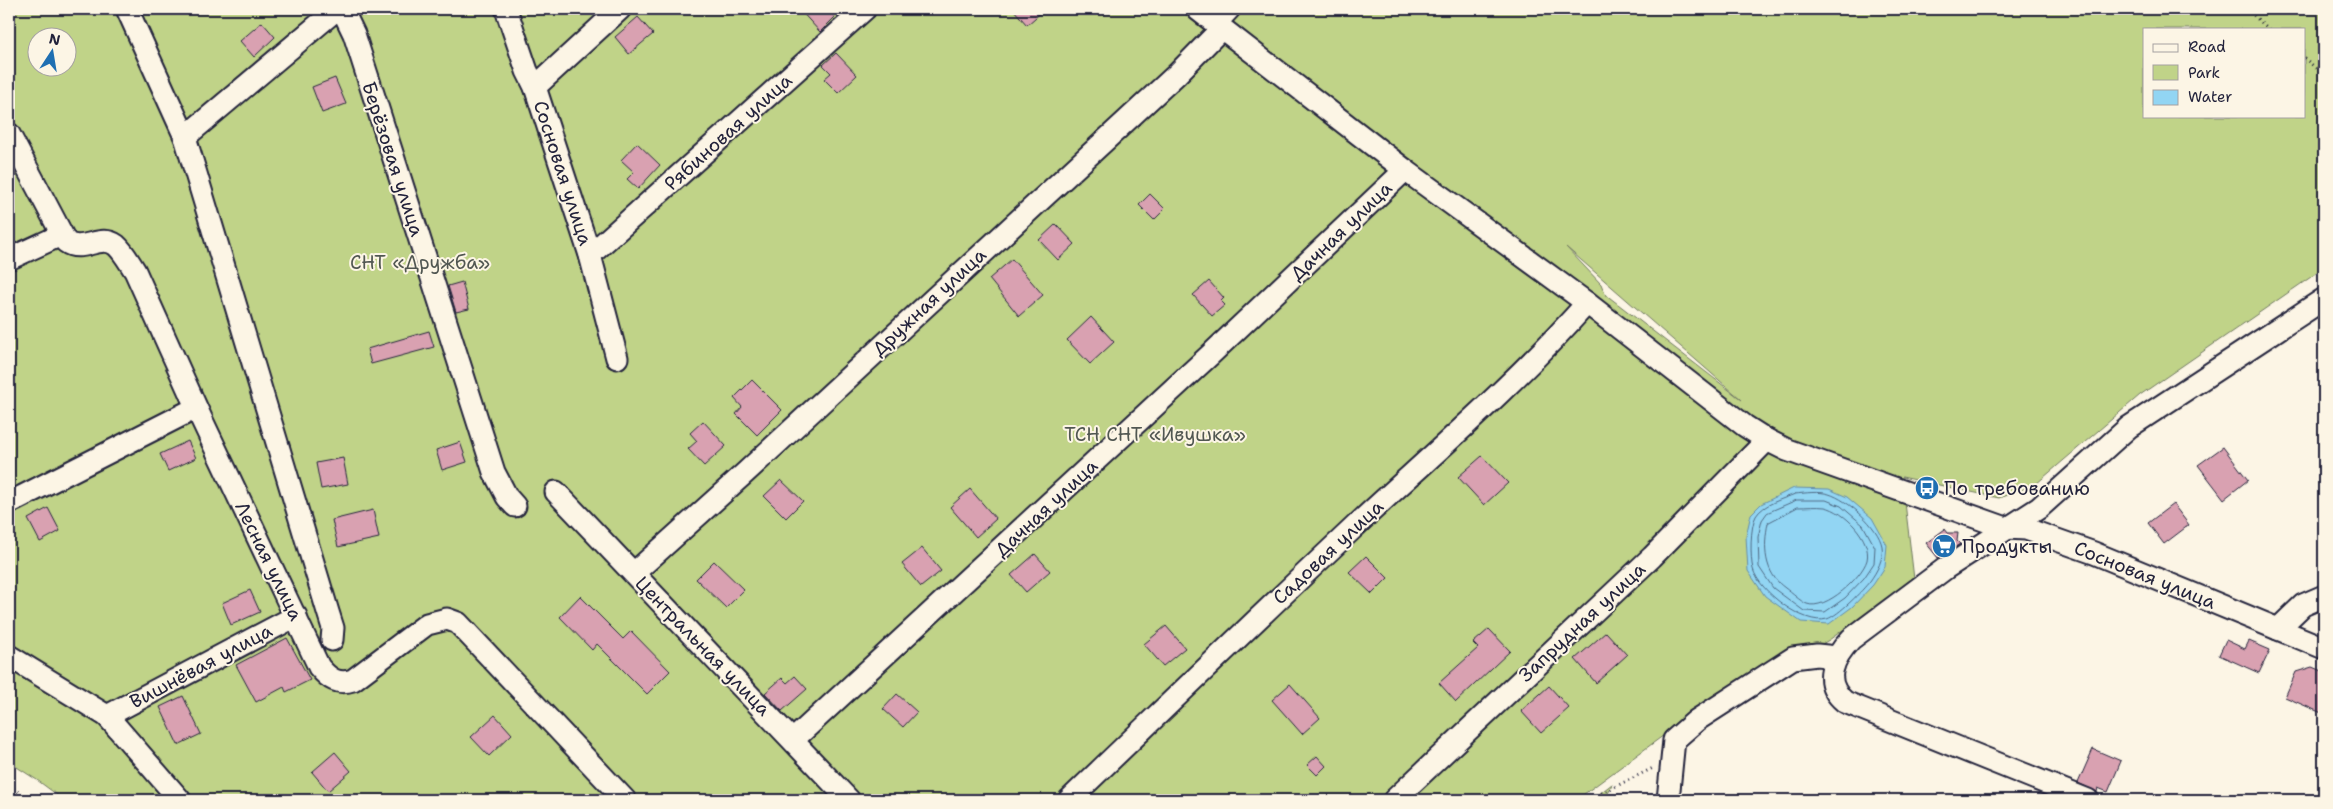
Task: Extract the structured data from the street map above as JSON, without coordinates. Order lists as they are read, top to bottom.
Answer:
{
  "streets": {
    "street": [
      "Рябиновая улица",
      "Берёзовая улица",
      "Сосновая улица",
      "Дачная улица",
      "Дружная улица",
      "Садовая улица",
      "Лесная улица",
      "Запрудная улица",
      "Центральная улица",
      "Вишнёвая улица"
    ]
  },
  "crossings": [
    ["Рябиновая улица", "Сосновая улица"],
    ["Сосновая улица", "Дачная улица"],
    ["Сосновая улица", "Дружная улица"],
    ["Сосновая улица", "Садовая улица"],
    ["Сосновая улица", "Запрудная улица"],
    ["Дачная улица", "Центральная улица"],
    ["Дружная улица", "Центральная улица"],
    ["Лесная улица", "Вишнёвая улица"]
  ],
  "parks": ["СНТ «Дружба»", "ТСН СНТ «Ивушка»"],
  "places": {
    "bus stop": ["По требованию"],
    "supermarket": ["Продукты"]
  },
  "legend": ["Road", "Park", "Water"],
  "north": "top"
}
